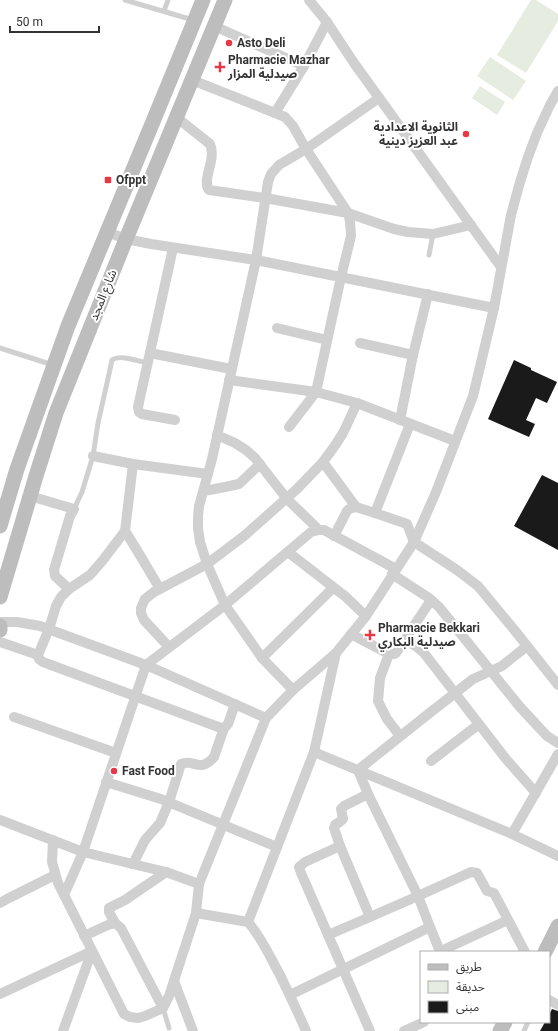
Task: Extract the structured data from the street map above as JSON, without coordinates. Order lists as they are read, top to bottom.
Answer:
{
  "streets": {
    "main road": ["شارع المجد"]
  },
  "places": {
    "other": ["Asto Deli", "الثانوية الاعدادية عبد العزيز دينية", "Fast Food"],
    "health": ["Pharmacie Mazhar صيدلية المزار", "Pharmacie Bekkari صيدلية البكاري"],
    "transit": ["Ofppt"]
  },
  "legend": ["طريق", "حديقة", "مبنى"],
  "scale_bar": "50 m"
}
